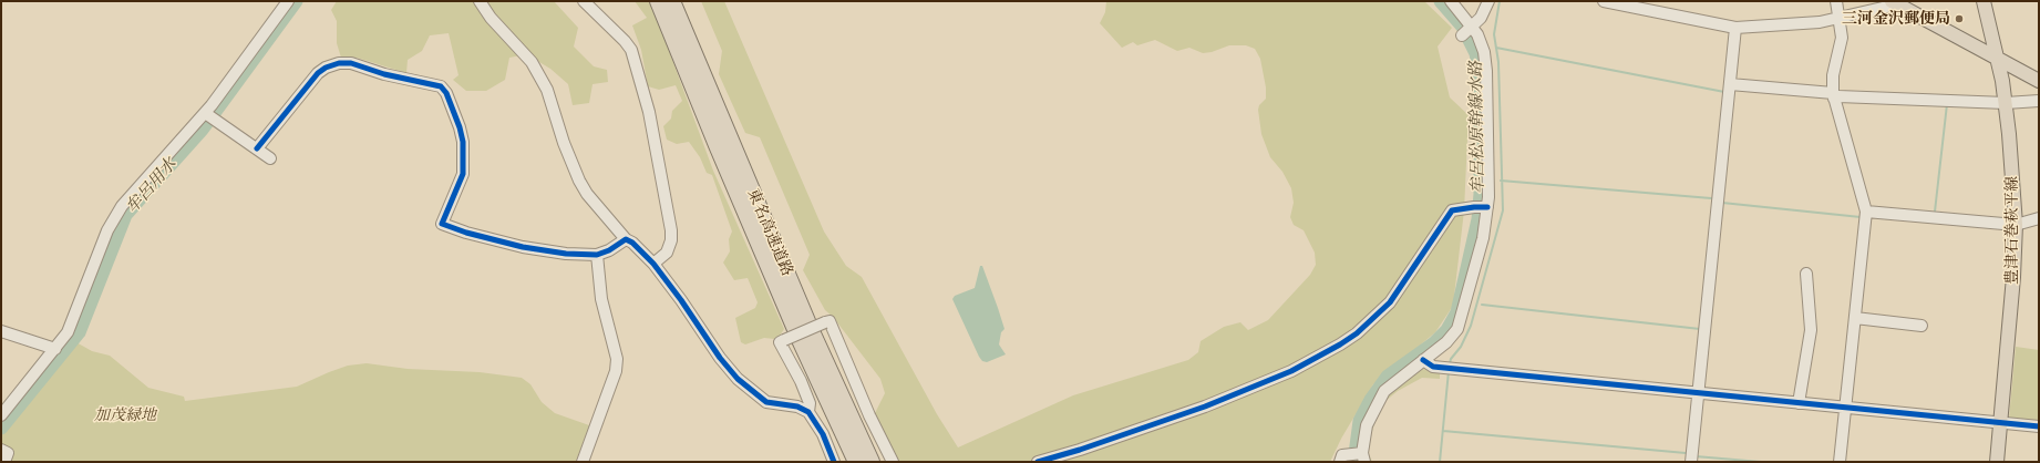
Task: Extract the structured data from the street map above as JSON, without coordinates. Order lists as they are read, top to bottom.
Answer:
{
  "streets": {
    "highway": ["東名高速道路"],
    "main road": ["豊津石巻萩平線"]
  },
  "water": ["牟呂松原幹線水路", "牟呂用水"],
  "parks": ["加茂緑地"],
  "places": ["三河金沢郵便局"]
}
